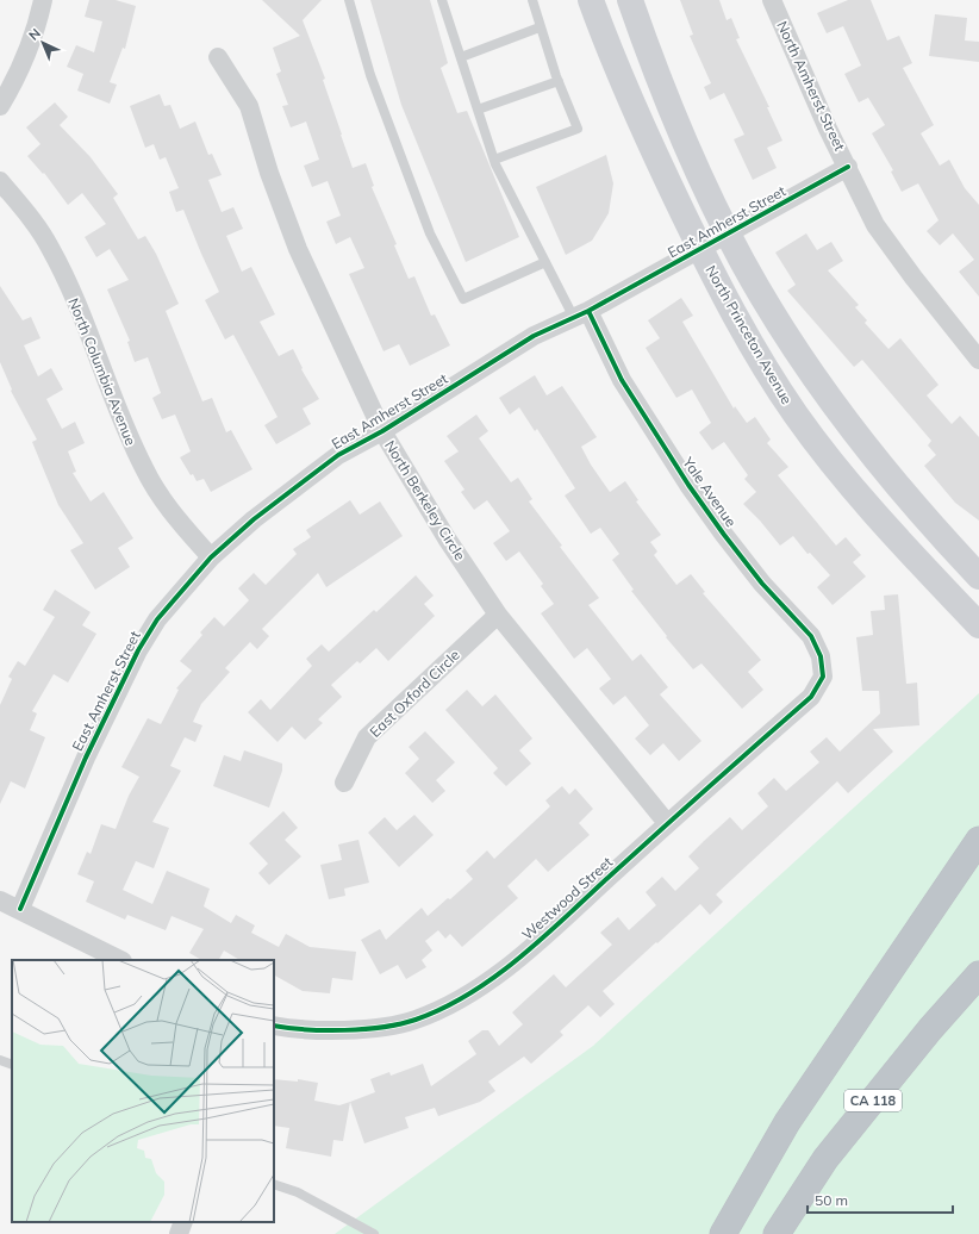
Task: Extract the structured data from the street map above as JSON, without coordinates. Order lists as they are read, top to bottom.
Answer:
{
  "streets": {
    "highway": ["CA 118"],
    "street": [
      "North Amherst Street",
      "East Amherst Street",
      "North Princeton Avenue",
      "North Columbia Avenue",
      "Yale Avenue",
      "North Berkeley Circle",
      "East Oxford Circle",
      "Westwood Street"
    ]
  },
  "crossings": [
    ["North Amherst Street", "East Amherst Street"],
    ["East Amherst Street", "North Princeton Avenue"],
    ["East Amherst Street", "North Columbia Avenue"],
    ["East Amherst Street", "Yale Avenue"],
    ["East Amherst Street", "North Berkeley Circle"],
    ["Yale Avenue", "Westwood Street"],
    ["North Berkeley Circle", "East Oxford Circle"],
    ["North Berkeley Circle", "Westwood Street"]
  ],
  "scale_bar": "50 m",
  "north": "top left"
}
